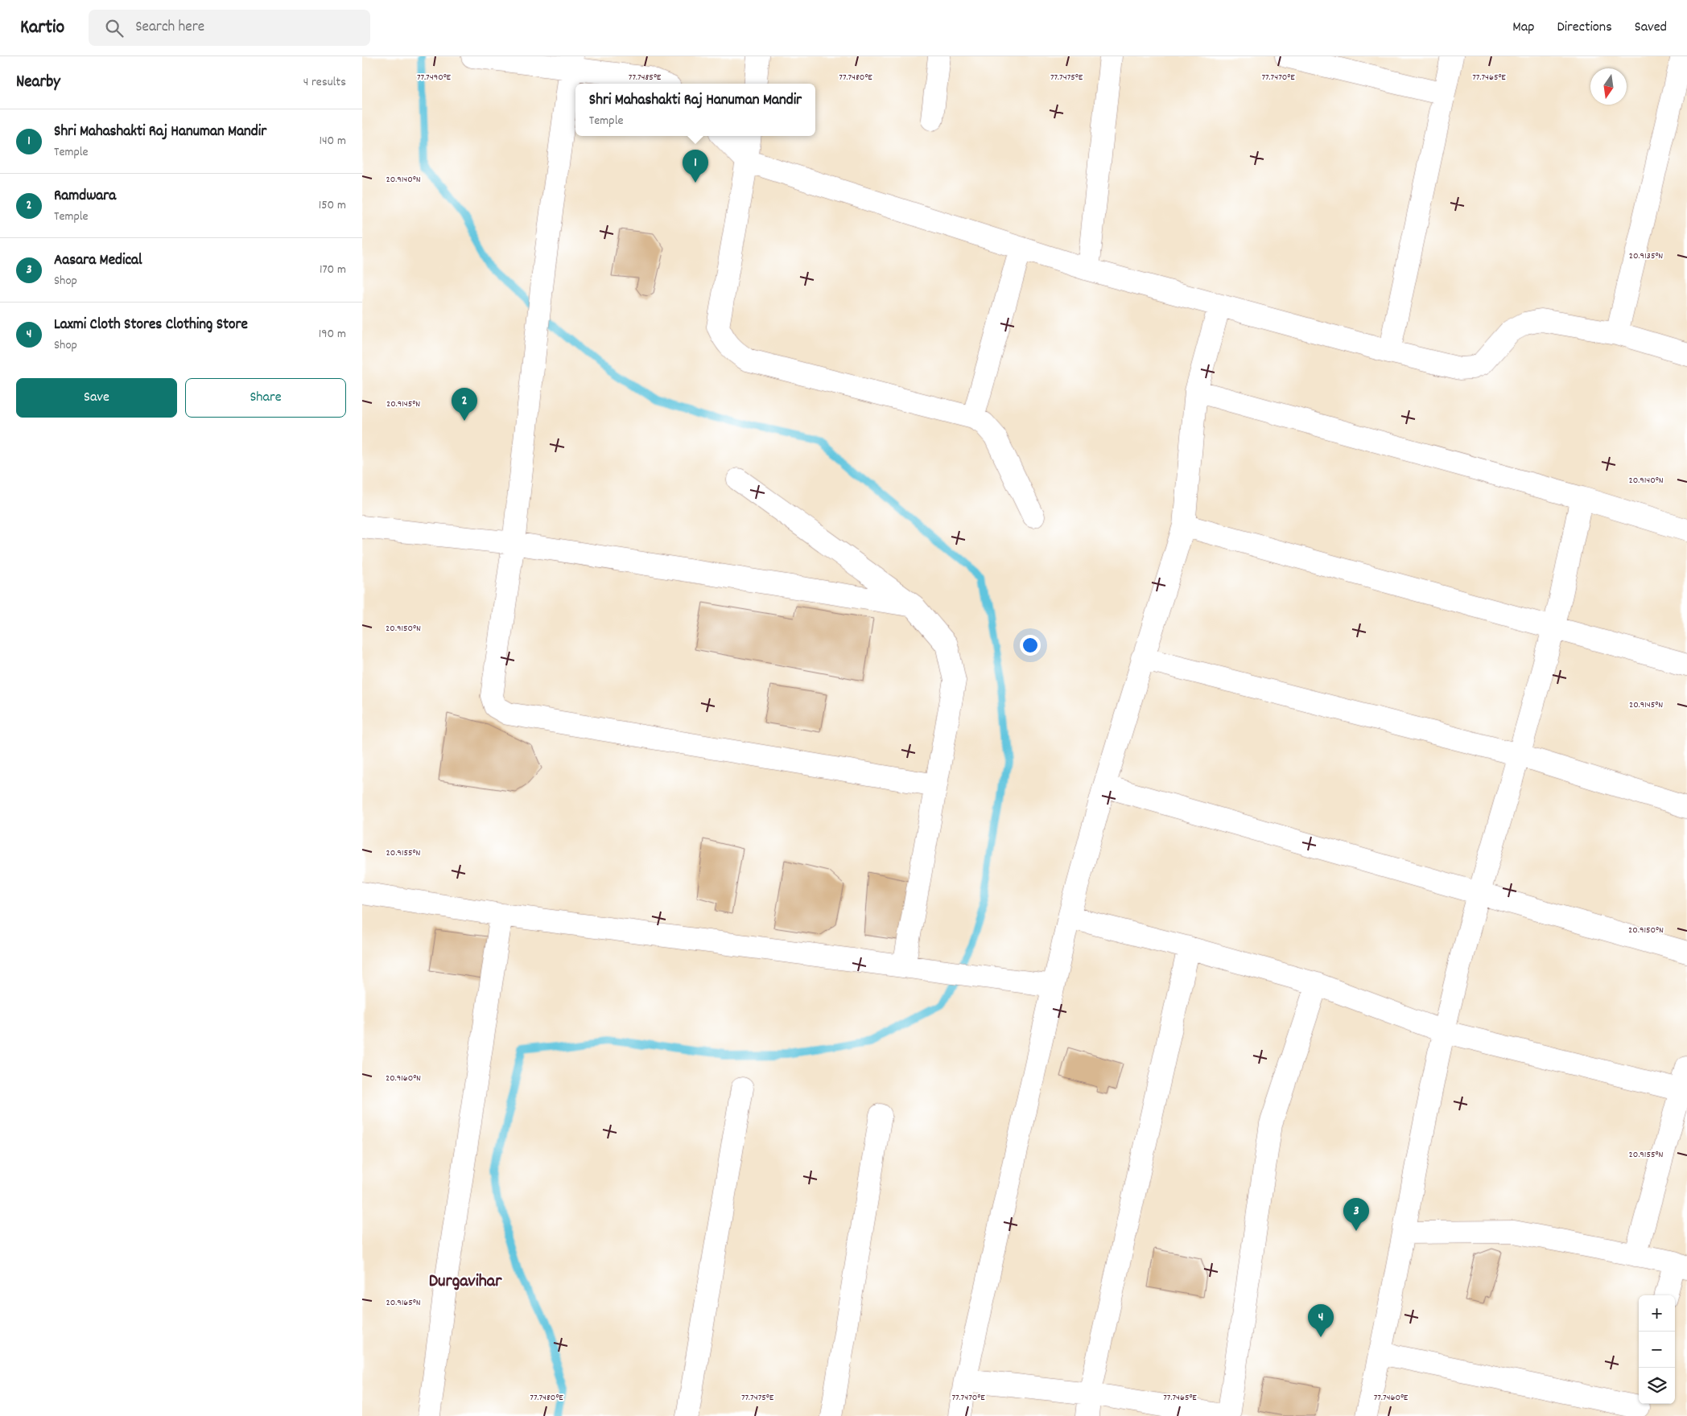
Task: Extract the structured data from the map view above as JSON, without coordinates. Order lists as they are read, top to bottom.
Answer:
{
  "districts": ["Durgavihar"],
  "north": "bottom",
  "page": {
    "header": "Kartio",
    "search": "Search here",
    "nav": ["Map", "Directions", "Saved"],
    "heading": ["Nearby", "4 results"],
    "popup": ["Shri Mahashakti Raj Hanuman Mandir", "Temple"],
    "list": [
      {
        "mark": "1",
        "name": "Shri Mahashakti Raj Hanuman Mandir",
        "note": "Temple",
        "value": "140 m"
      },
      {
        "mark": "2",
        "name": "Ramdwara",
        "note": "Temple",
        "value": "150 m"
      },
      {
        "mark": "3",
        "name": "Aasara Medical",
        "note": "Shop",
        "value": "170 m"
      },
      {
        "mark": "4",
        "name": "Laxmi Cloth Stores Clothing Store",
        "note": "Shop",
        "value": "190 m"
      }
    ],
    "pins": [
      "1",
      "2",
      "3",
      "4"
    ],
    "buttons": ["Save", "Share"],
    "map_buttons": ["+", "−"]
  },
  "coordinates": [
    "77.7485°E",
    "77.7475°E",
    "77.7470°E",
    "77.7490°E",
    "77.7480°E",
    "77.7465°E",
    "20.9140°N",
    "20.9135°N",
    "20.9145°N",
    "20.9150°N",
    "20.9155°N",
    "20.9160°N",
    "20.9165°N",
    "77.7460°E"
  ]
}
